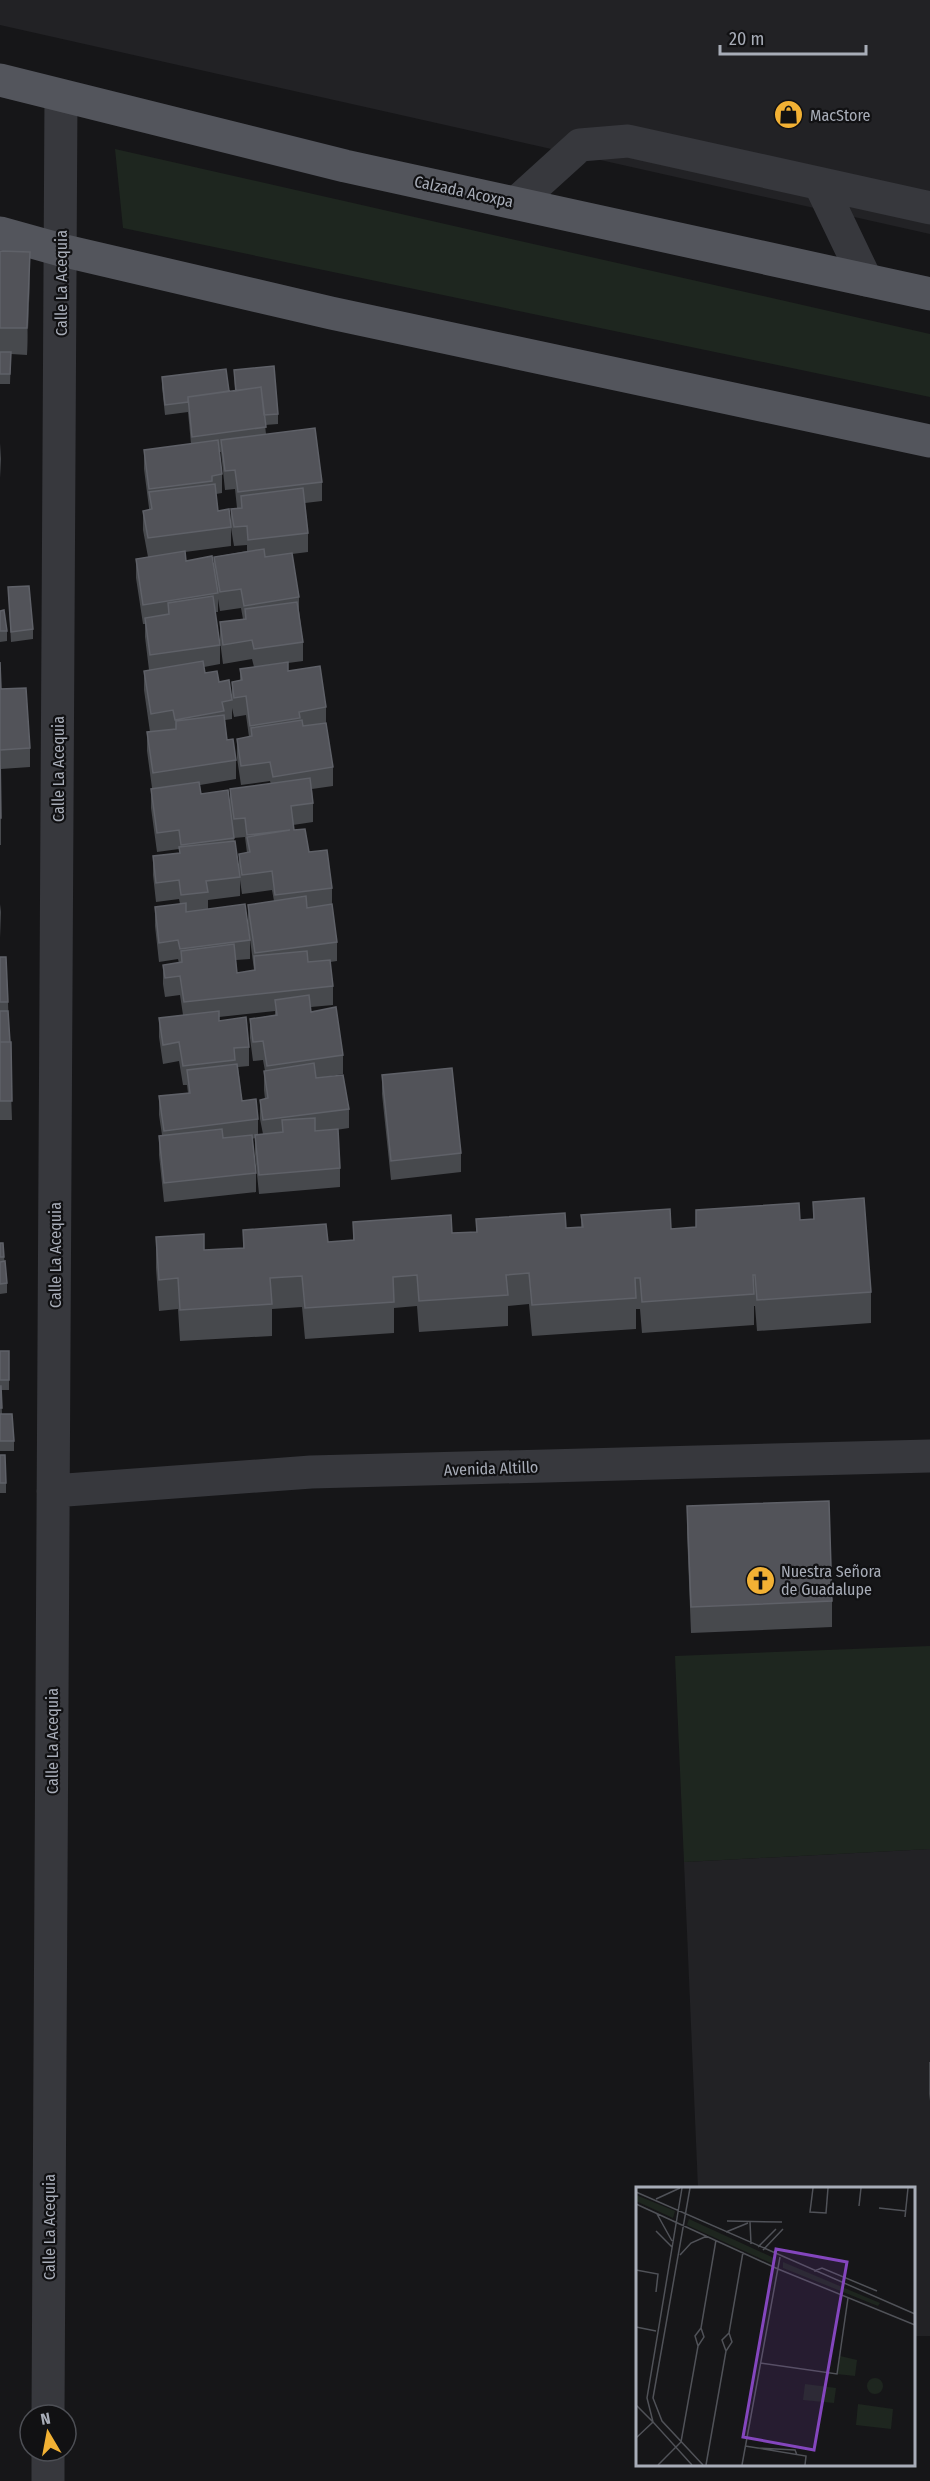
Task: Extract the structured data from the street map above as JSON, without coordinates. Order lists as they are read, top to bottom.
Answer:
{
  "streets": {
    "main road": ["Calzada Acoxpa"],
    "street": ["Calle La Acequia", "Avenida Altillo"]
  },
  "crossings": [
    ["Calzada Acoxpa", "Calle La Acequia"],
    ["Calle La Acequia", "Avenida Altillo"]
  ],
  "places": {
    "shop": ["MacStore"],
    "church": ["Nuestra Señora de Guadalupe"]
  },
  "scale_bar": "20 m",
  "north": "top"
}
